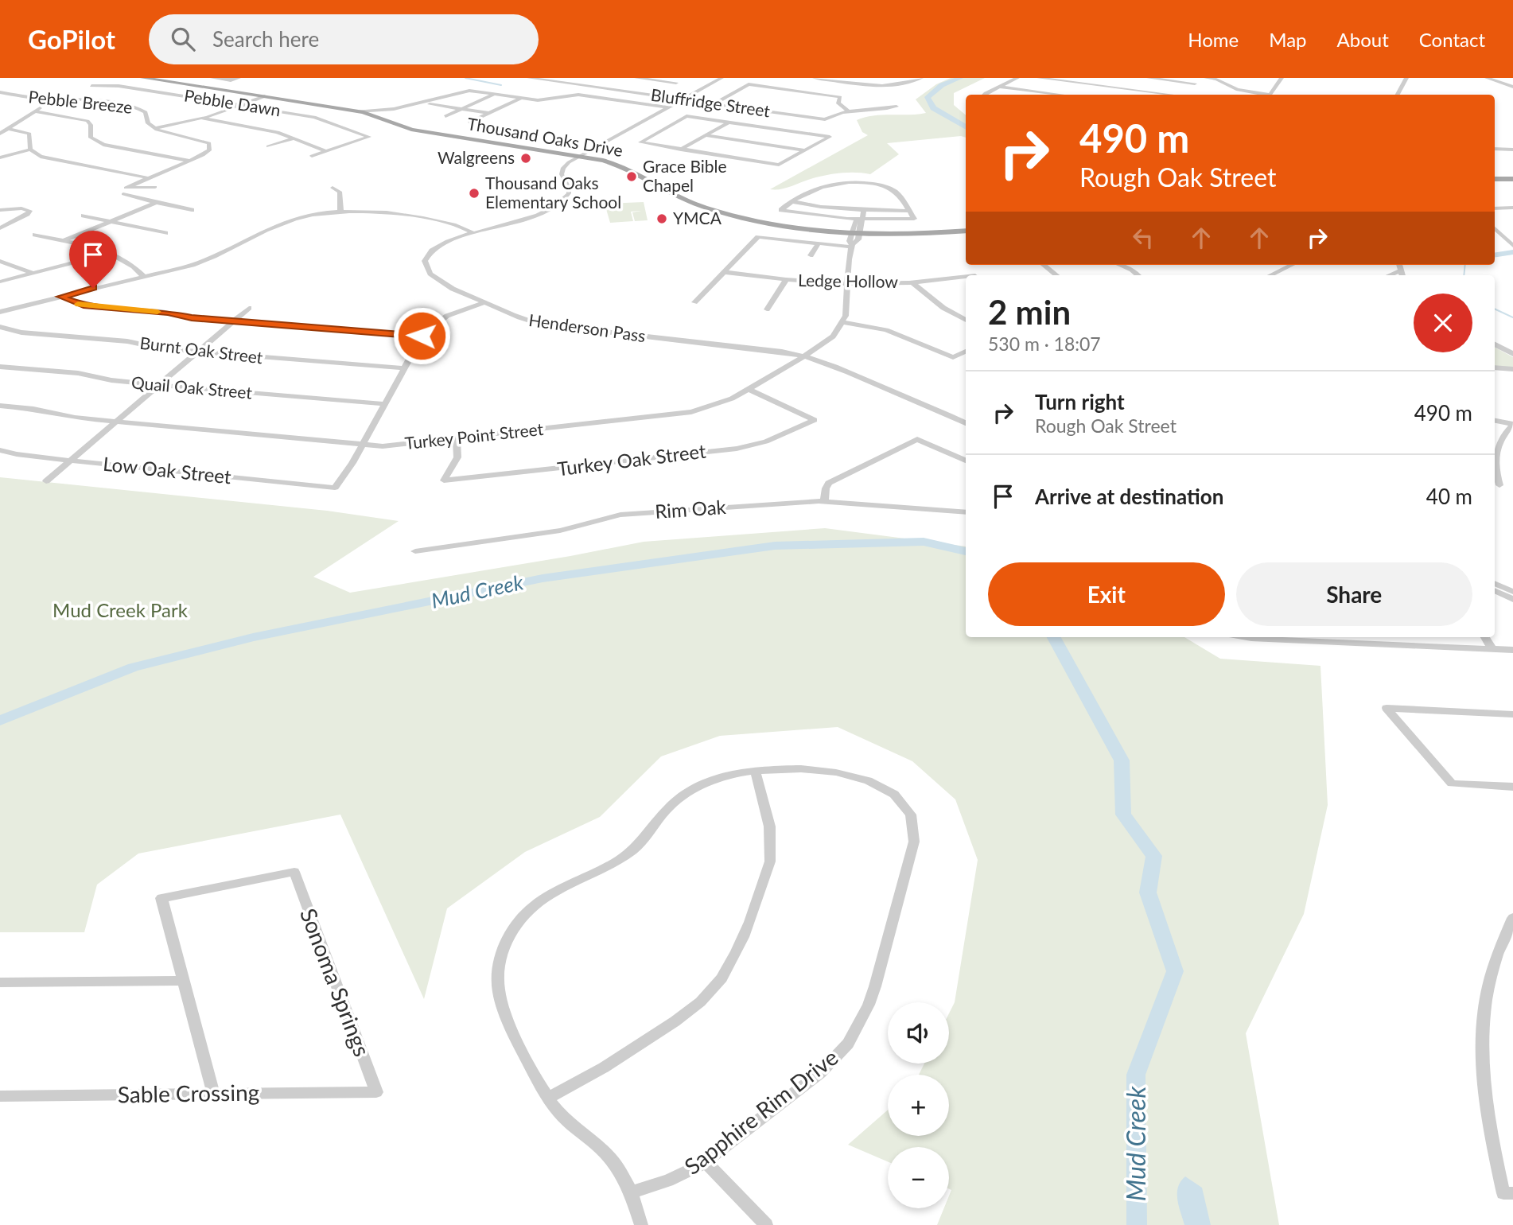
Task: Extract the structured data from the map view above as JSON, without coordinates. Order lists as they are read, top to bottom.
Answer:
{
  "streets": {
    "main road": ["Thousand Oaks Drive"],
    "street": [
      "Pebble Breeze",
      "Pebble Dawn",
      "Bluffridge Street",
      "Ledge Hollow",
      "Henderson Pass",
      "Burnt Oak Street",
      "Quail Oak Street",
      "Turkey Point Street",
      "Turkey Oak Street",
      "Low Oak Street",
      "Rim Oak",
      "Sonoma Springs",
      "Sable Crossing",
      "Sapphire Rim Drive"
    ]
  },
  "crossings": [
    ["Bluffridge Street", "Henderson Pass"],
    ["Thousand Oaks Drive", "Henderson Pass"],
    ["Henderson Pass", "Turkey Point Street"],
    ["Turkey Point Street", "Turkey Oak Street"],
    ["Turkey Point Street", "Low Oak Street"],
    ["Sonoma Springs", "Sable Crossing"]
  ],
  "water": ["Mud Creek"],
  "parks": ["Mud Creek Park"],
  "places": [
    "Walgreens",
    "Grace Bible Chapel",
    "Thousand Oaks Elementary School",
    "YMCA"
  ],
  "page": {
    "header": "GoPilot",
    "search": "Search here",
    "nav": [
      "Home",
      "Map",
      "About",
      "Contact"
    ],
    "turn": ["490 m", "Rough Oak Street"],
    "heading": ["2 min", "530 m · 18:07"],
    "list": [
      {
        "name": "Turn right",
        "note": "Rough Oak Street",
        "value": "490 m"
      },
      {
        "name": "Arrive at destination",
        "value": "40 m"
      }
    ],
    "buttons": ["Exit", "Share"],
    "map_buttons": ["+", "−"]
  }
}
